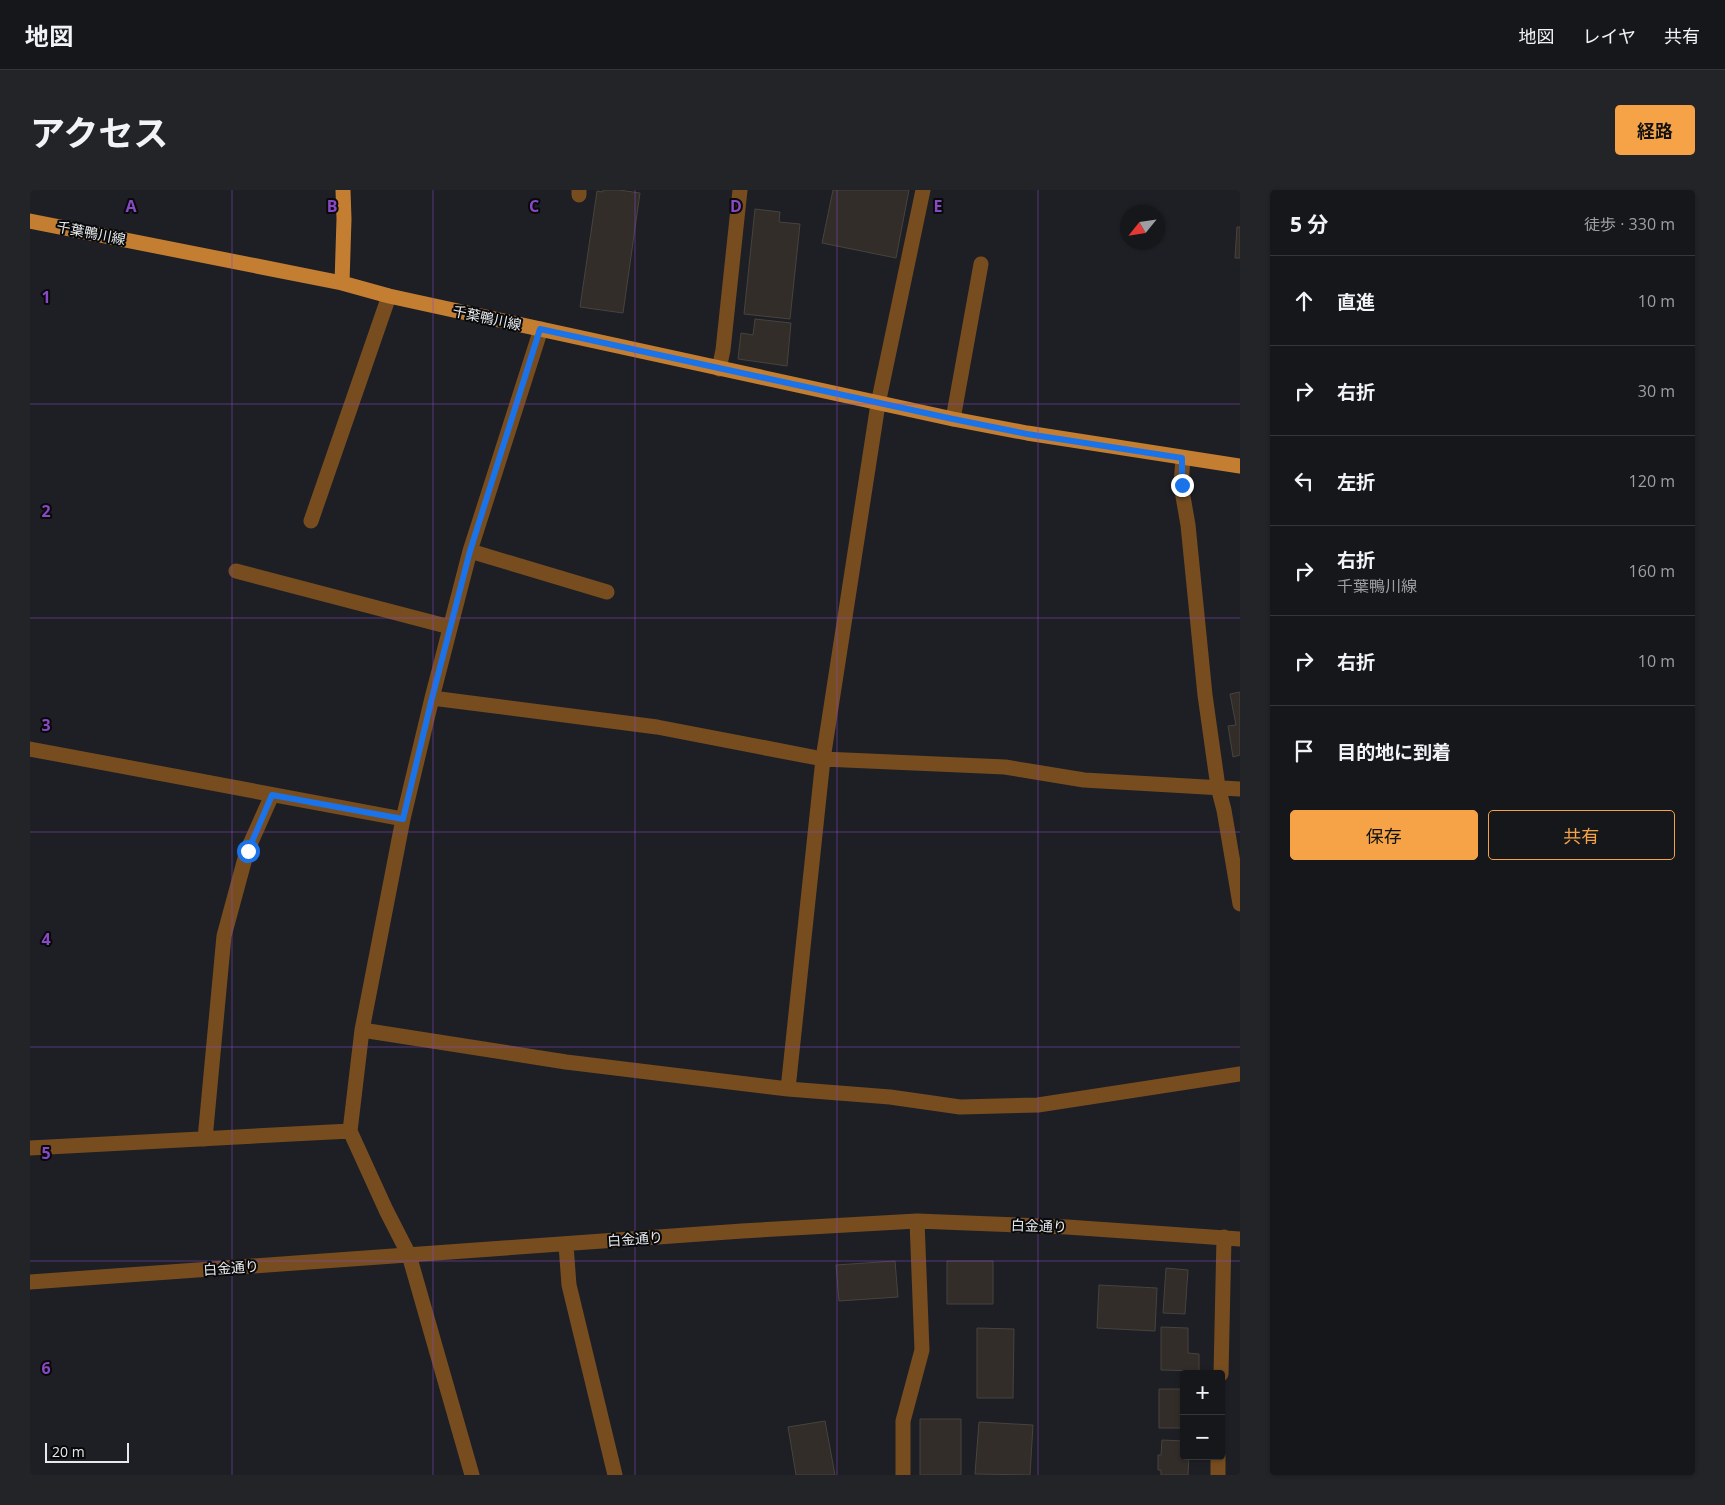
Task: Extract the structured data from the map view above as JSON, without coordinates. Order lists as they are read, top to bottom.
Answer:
{
  "streets": {
    "main road": ["千葉鴨川線"],
    "street": ["白金通り"]
  },
  "scale_bar": "20 m",
  "north": "bottom left",
  "page": {
    "header": "地図",
    "nav": ["地図", "レイヤ", "共有"],
    "title": "アクセス",
    "buttons": [
      "経路",
      ["保存", "共有"]
    ],
    "heading": ["5 分", "徒歩 · 330 m"],
    "list": [
      ["直進", "10 m"],
      ["右折", "30 m"],
      ["左折", "120 m"],
      ["右折", "千葉鴨川線", "160 m"],
      ["右折", "10 m"],
      "目的地に到着"
    ],
    "map_buttons": ["+", "−"],
    "scale": "20 m"
  },
  "grid": {
    "columns": [
      "A",
      "B",
      "C",
      "D",
      "E"
    ],
    "rows": [
      "1",
      "2",
      "3",
      "4",
      "5",
      "6"
    ]
  }
}
